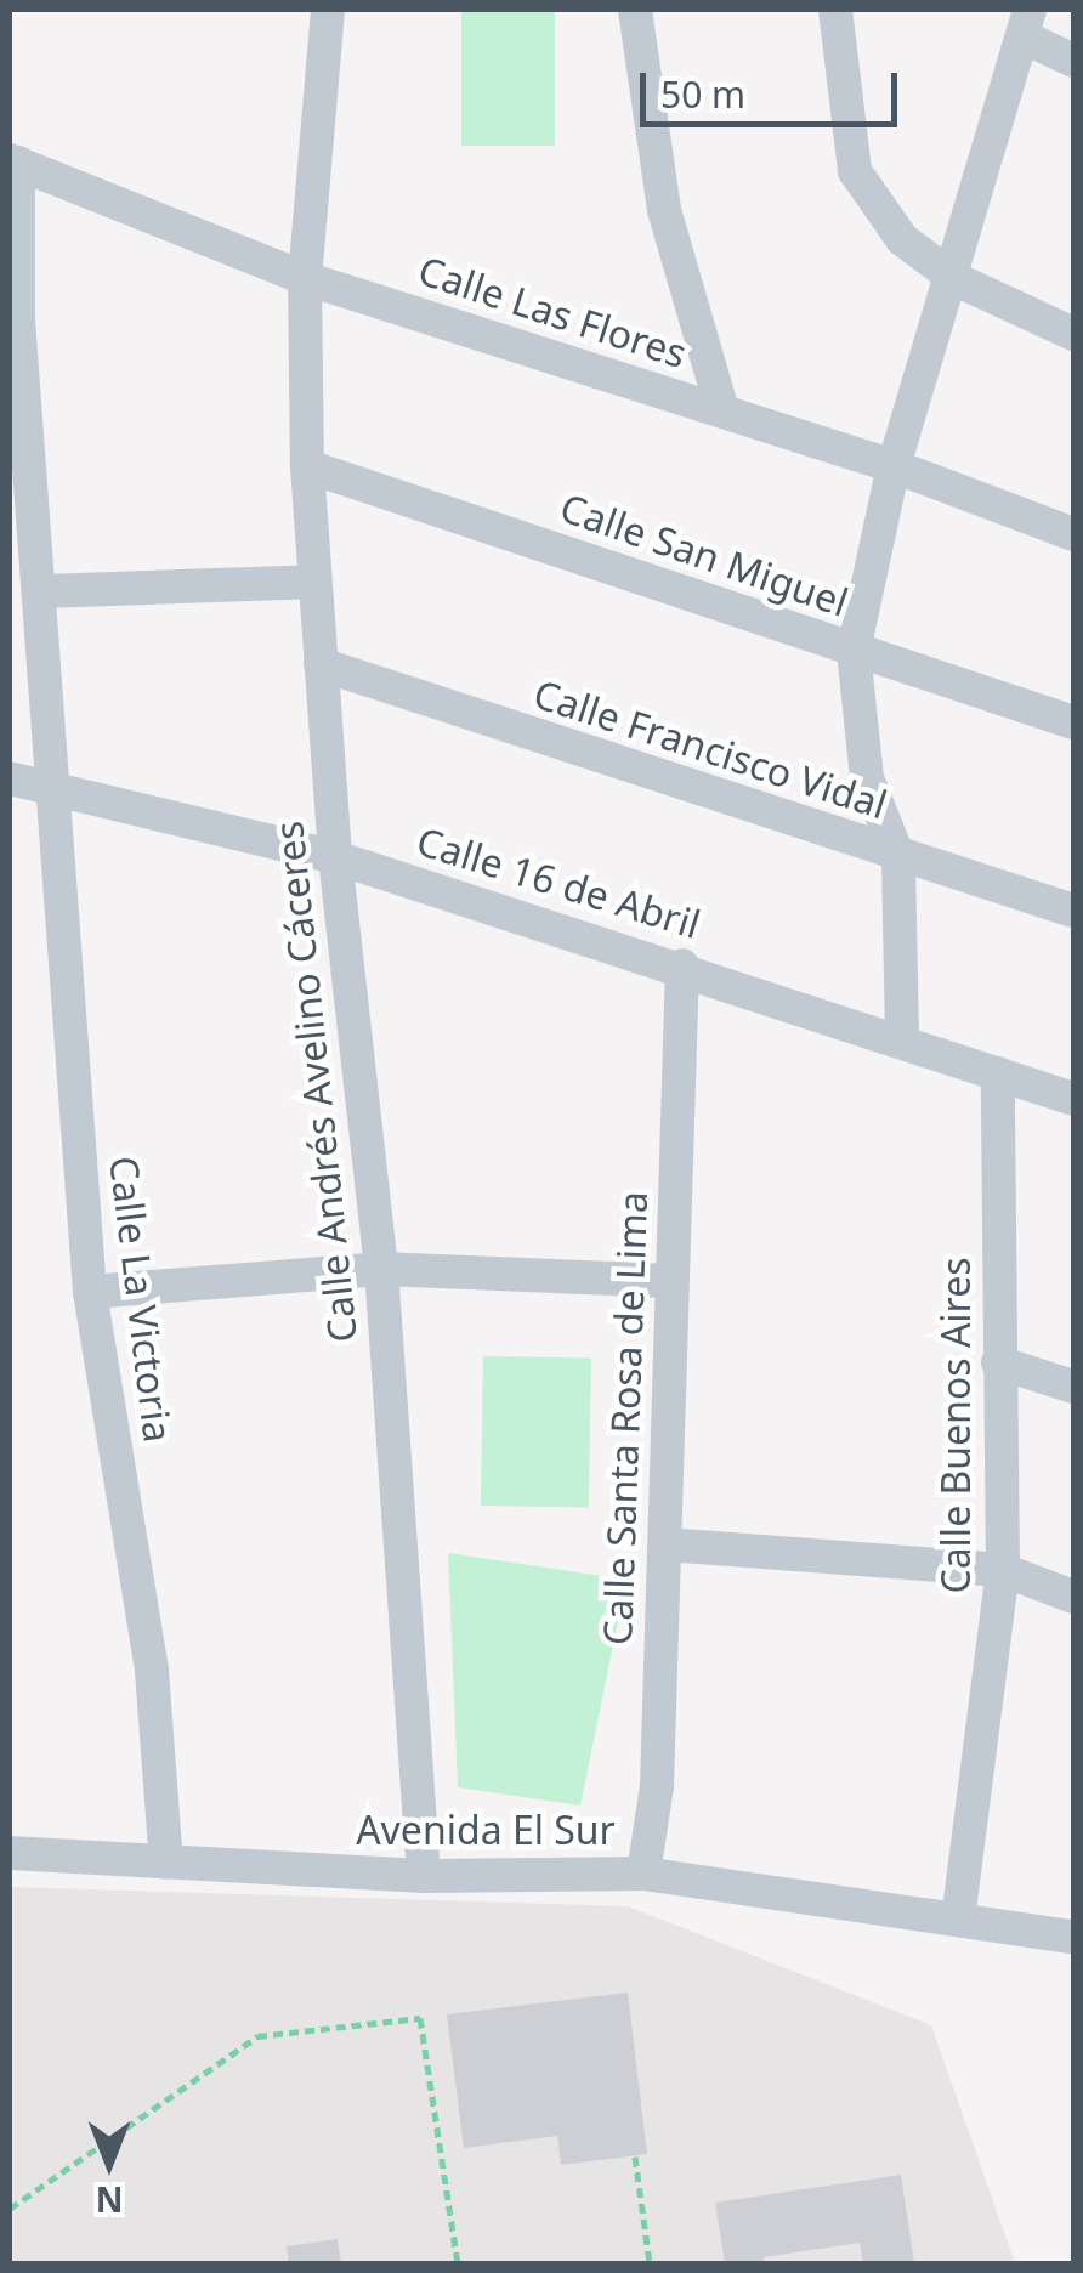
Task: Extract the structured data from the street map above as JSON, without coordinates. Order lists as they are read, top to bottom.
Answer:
{
  "streets": {
    "street": [
      "Calle Las Flores",
      "Calle San Miguel",
      "Calle Francisco Vidal",
      "Calle 16 de Abril",
      "Calle Andrés Avelino Cáceres",
      "Calle La Victoria",
      "Calle Santa Rosa de Lima",
      "Calle Buenos Aires",
      "Avenida El Sur"
    ]
  },
  "crossings": [
    ["Calle Las Flores", "Calle Andrés Avelino Cáceres"],
    ["Calle Las Flores", "Calle La Victoria"],
    ["Calle San Miguel", "Calle Andrés Avelino Cáceres"],
    ["Calle Francisco Vidal", "Calle Andrés Avelino Cáceres"],
    ["Calle 16 de Abril", "Calle Andrés Avelino Cáceres"],
    ["Calle 16 de Abril", "Calle La Victoria"],
    ["Calle 16 de Abril", "Calle Santa Rosa de Lima"],
    ["Calle 16 de Abril", "Calle Buenos Aires"],
    ["Calle Andrés Avelino Cáceres", "Avenida El Sur"],
    ["Calle La Victoria", "Avenida El Sur"],
    ["Calle Santa Rosa de Lima", "Avenida El Sur"],
    ["Calle Buenos Aires", "Avenida El Sur"]
  ],
  "scale_bar": "50 m",
  "north": "bottom"
}
